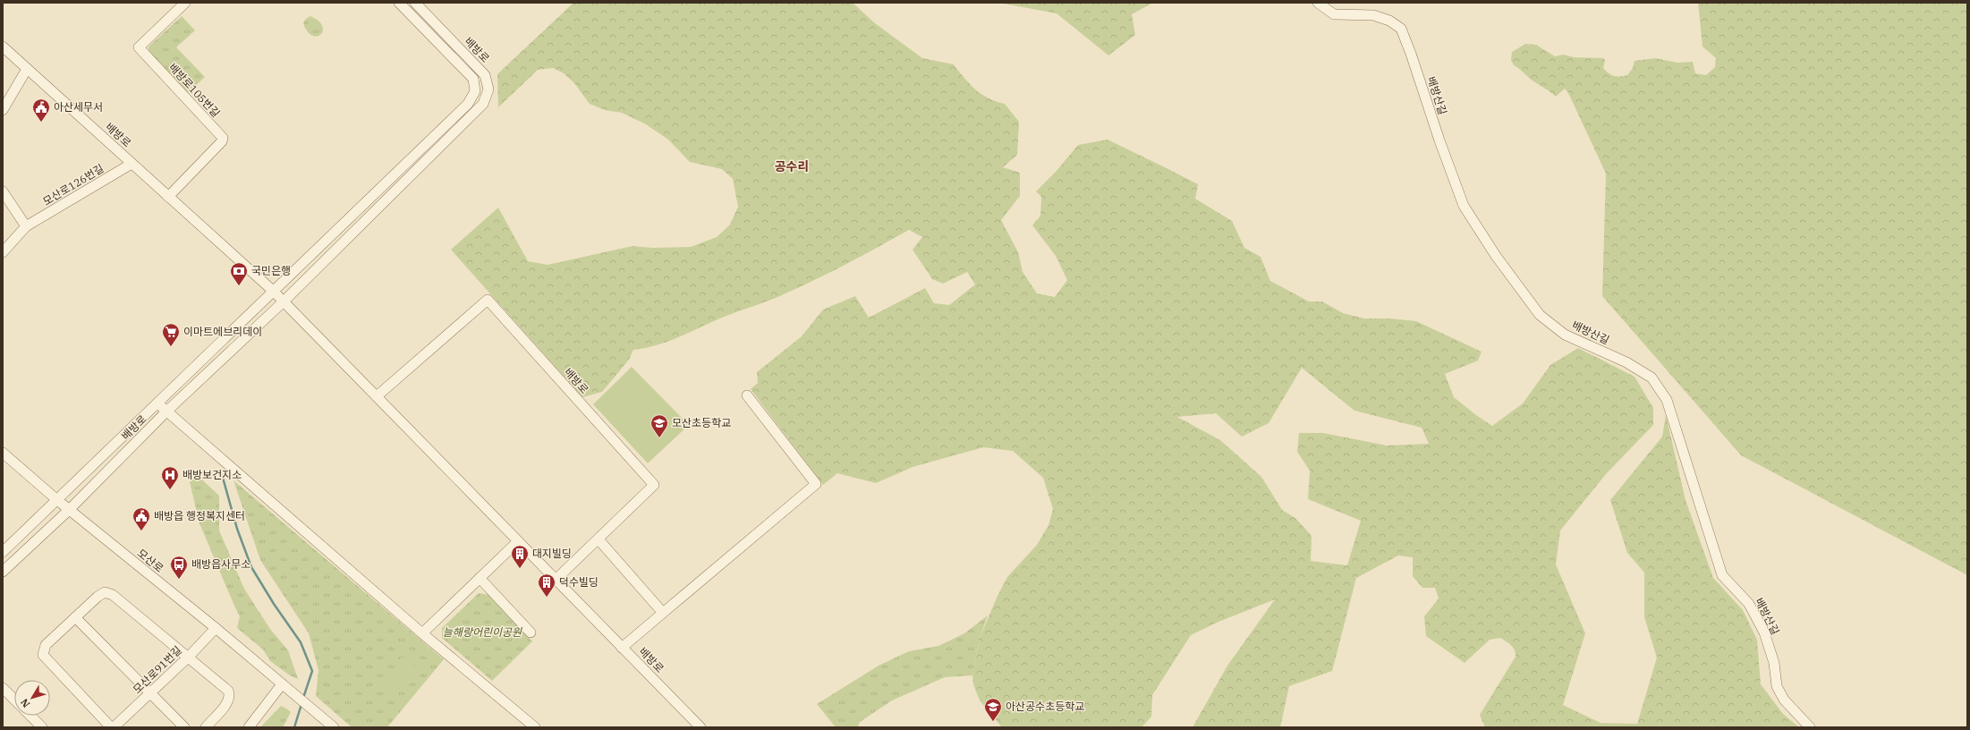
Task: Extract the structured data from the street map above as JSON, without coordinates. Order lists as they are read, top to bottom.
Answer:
{
  "streets": {
    "street": [
      "배방로",
      "배방로105번길",
      "배방산길",
      "모산로126번길",
      "모산로",
      "모산로91번길"
    ]
  },
  "crossings": [
    ["배방로", "배방로105번길"],
    ["배방로", "모산로126번길"],
    ["배방로", "모산로"],
    ["모산로", "모산로91번길"]
  ],
  "districts": ["공수리"],
  "parks": ["늘해랑어린이공원"],
  "places": {
    "public building": ["아산세무서", "배방읍 행정복지센터"],
    "bank": ["국민은행"],
    "supermarket": ["이마트에브리데이"],
    "school or university": ["모산초등학교", "아산공수초등학교"],
    "hospital": ["배방보건지소"],
    "building": ["대지빌딩", "덕수빌딩"],
    "bus stop": ["배방읍사무소"]
  },
  "north": "bottom left"
}
